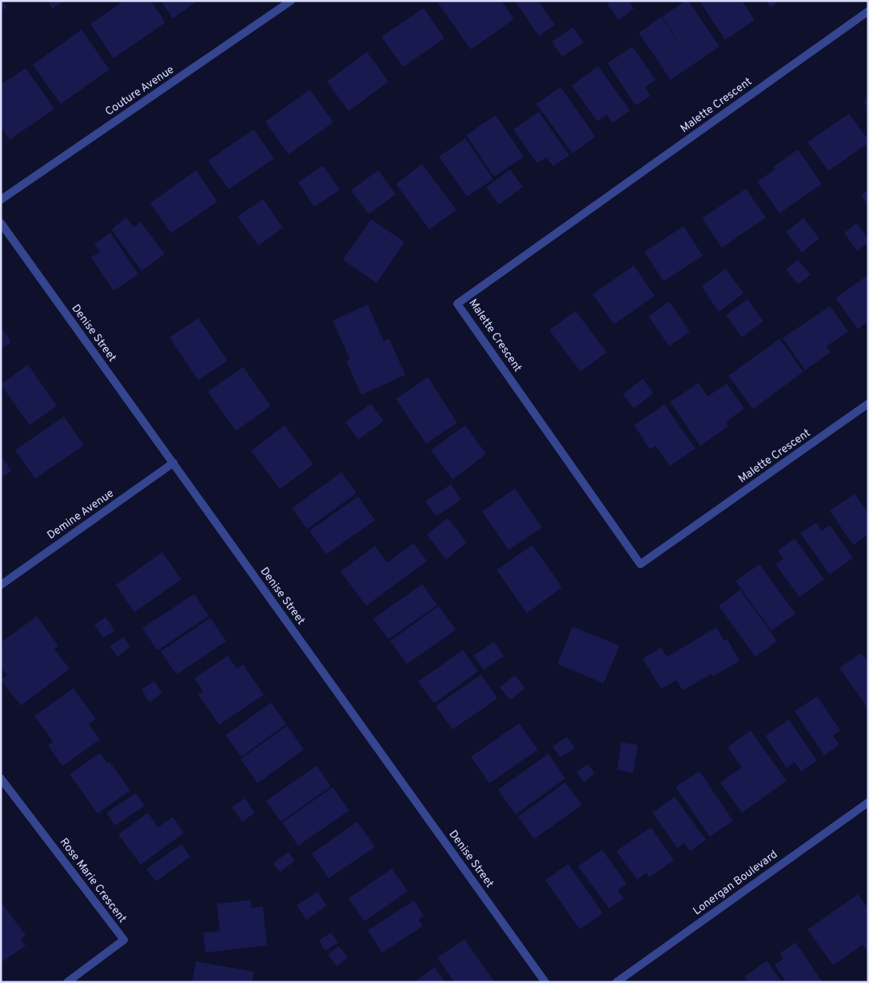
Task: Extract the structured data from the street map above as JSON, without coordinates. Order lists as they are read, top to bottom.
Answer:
{
  "streets": {
    "street": [
      "Couture Avenue",
      "Malette Crescent",
      "Denise Street",
      "Demine Avenue",
      "Rose Marie Crescent",
      "Lonergan Boulevard"
    ]
  },
  "crossings": [
    ["Denise Street", "Demine Avenue"]
  ]
}
